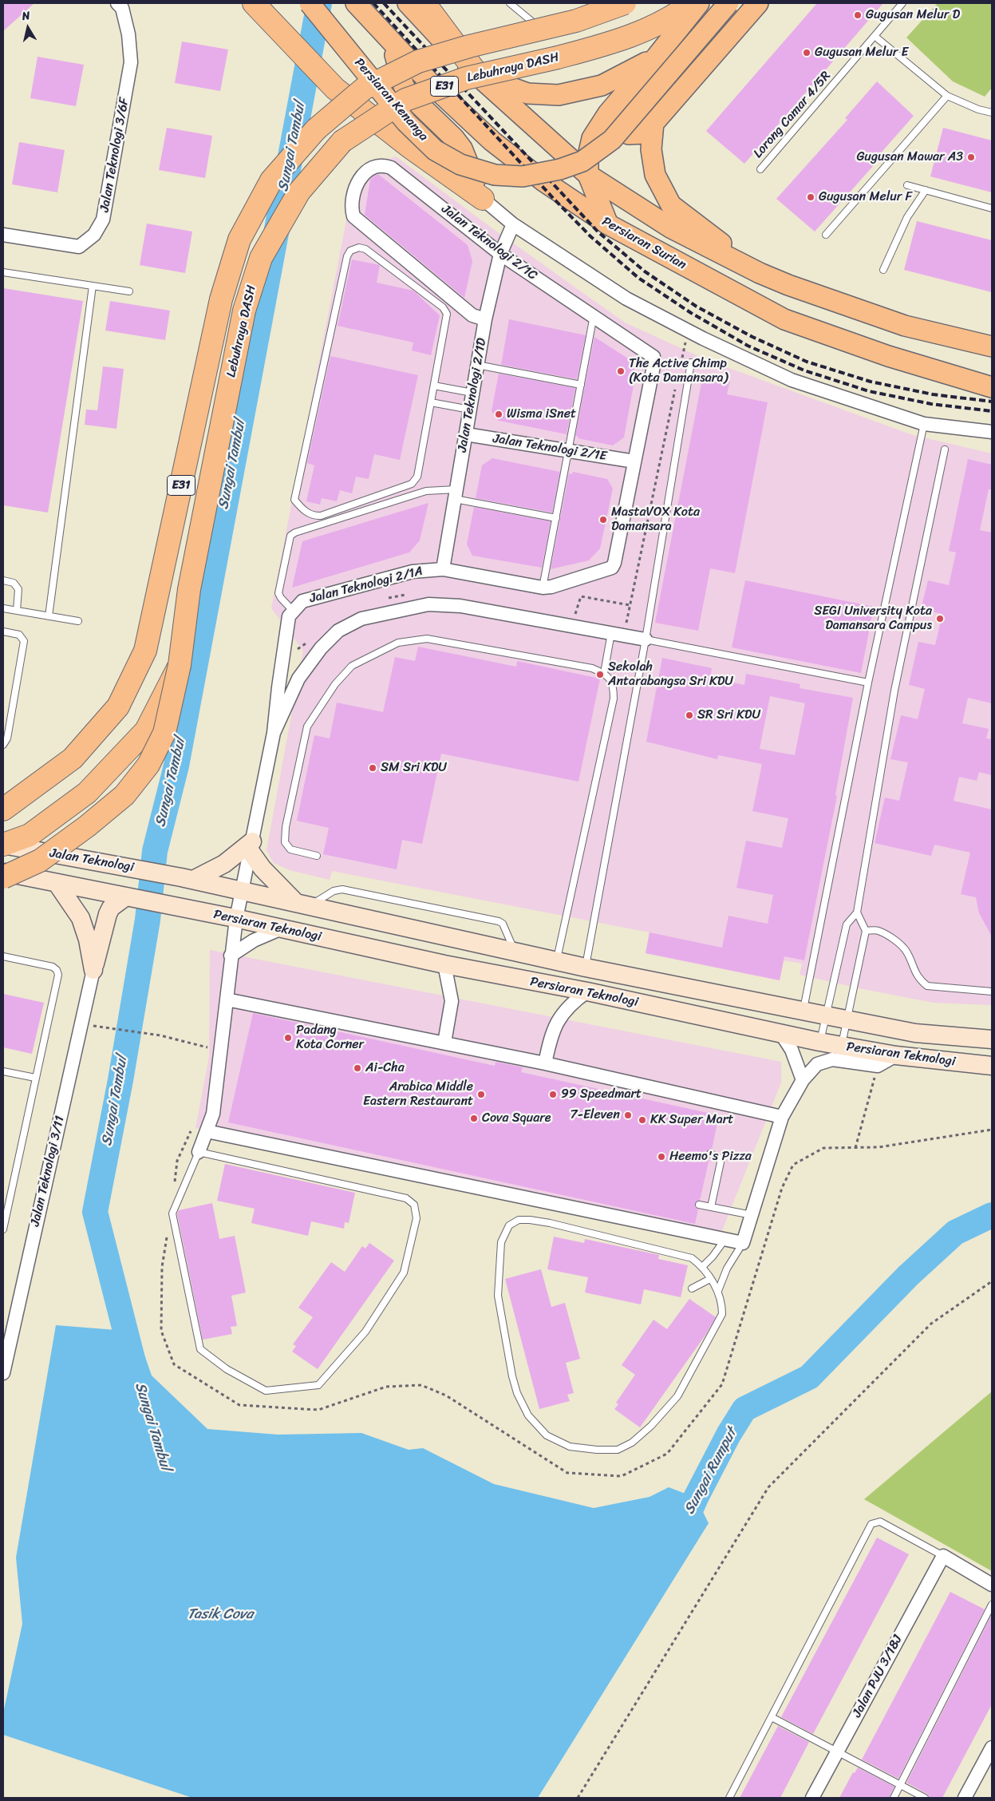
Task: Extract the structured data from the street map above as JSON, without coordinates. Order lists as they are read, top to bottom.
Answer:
{
  "streets": {
    "highway": ["Lebuhraya DASH", "E31"],
    "main road": ["Persiaran Kenanga", "Persiaran Surian"],
    "street": [
      "Jalan Teknologi 3/6F",
      "Jalan Teknologi 2/1C",
      "Jalan Teknologi 2/1D",
      "Jalan Teknologi 2/1E",
      "Jalan Teknologi 2/1A",
      "Jalan Teknologi",
      "Persiaran Teknologi",
      "Jalan Teknologi 3/11",
      "Jalan PJU 3/18J"
    ],
    "lane": ["Lorong Camar 4/5R"]
  },
  "crossings": [
    ["Lebuhraya DASH", "Jalan Teknologi"],
    ["Jalan Teknologi 2/1C", "Jalan Teknologi 2/1D"],
    ["Jalan Teknologi 2/1C", "Jalan Teknologi 2/1E"],
    ["Jalan Teknologi 2/1C", "Jalan Teknologi 2/1A"],
    ["Jalan Teknologi 2/1D", "Jalan Teknologi 2/1E"],
    ["Jalan Teknologi 2/1D", "Jalan Teknologi 2/1A"],
    ["Jalan Teknologi 2/1E", "Jalan Teknologi 2/1A"],
    ["Jalan Teknologi", "Persiaran Teknologi"]
  ],
  "water": ["Sungai Tambul", "Sungai Rumput", "Tasik Cova"],
  "places": [
    "Gugusan Melur D",
    "Gugusan Melur E",
    "Gugusan Mawar A3",
    "Gugusan Melur F",
    "The Active Chimp (Kota Damansara)",
    "Wisma iSnet",
    "MastaVOX Kota Damansara",
    "SEGI University Kota Damansara Campus",
    "Sekolah Antarabangsa Sri KDU",
    "SR Sri KDU",
    "SM Sri KDU",
    "Padang Kota Corner",
    "Ai-Cha",
    "Arabica Middle Eastern Restaurant",
    "99 Speedmart",
    "7-Eleven",
    "Cova Square",
    "KK Super Mart",
    "Heemo's Pizza"
  ],
  "north": "top"
}
